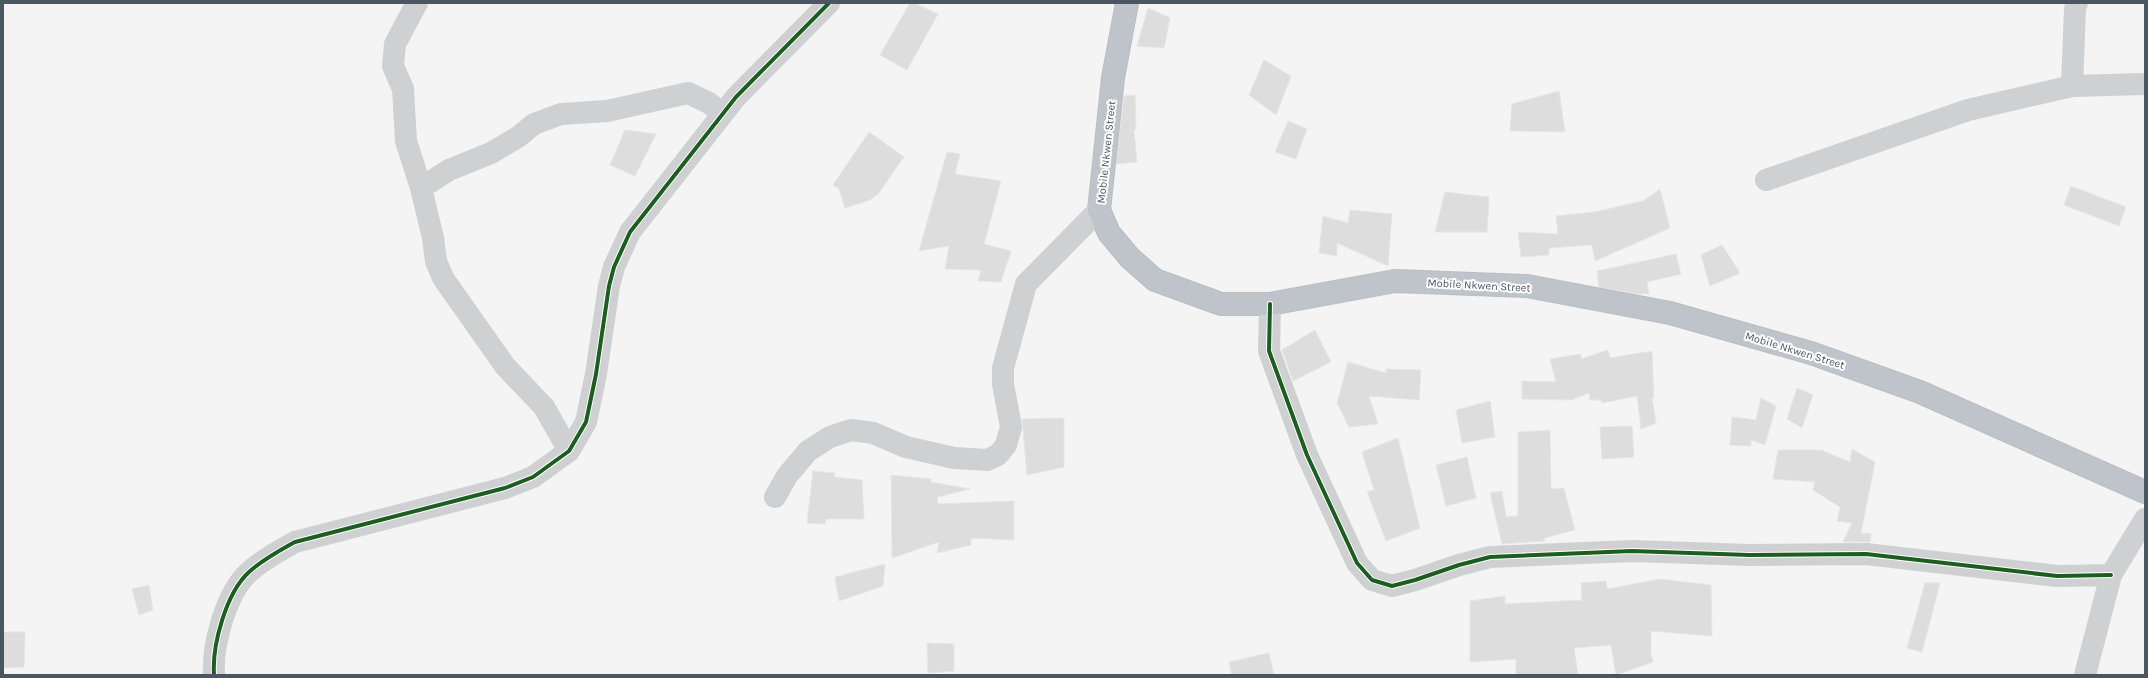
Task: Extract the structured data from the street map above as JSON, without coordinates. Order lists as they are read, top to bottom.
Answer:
{
  "streets": {
    "highway": ["Mobile Nkwen Street"]
  }
}
